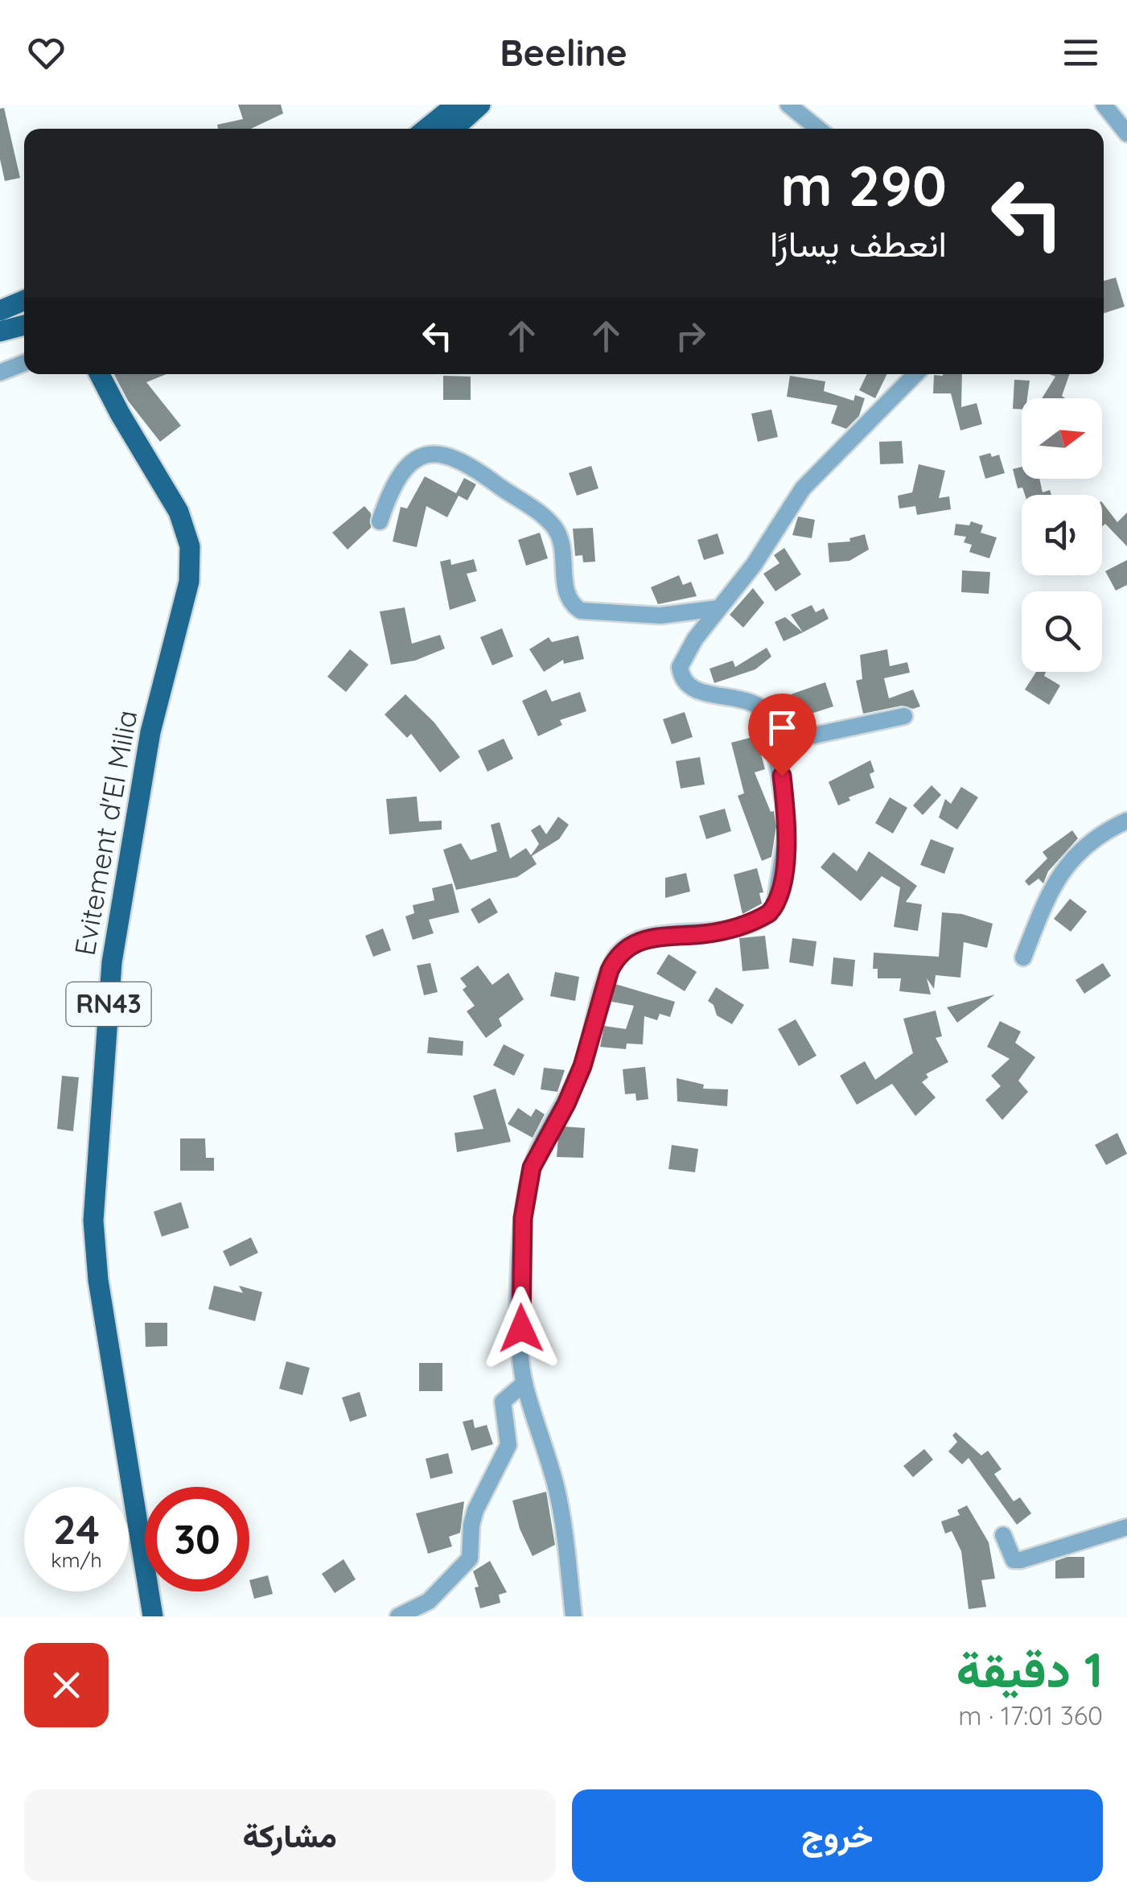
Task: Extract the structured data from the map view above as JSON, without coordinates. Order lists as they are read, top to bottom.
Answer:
{
  "streets": {
    "main road": ["Evitement d'El Milia", "RN43"]
  },
  "north": "right",
  "page": {
    "header": "Beeline",
    "turn": ["290 m", "انعطف يسارًا"],
    "speed": "24 km/h",
    "limit": "30",
    "heading": ["1 دقيقة", "360 m · 17:01"],
    "buttons": ["خروج", "مشاركة"]
  }
}
